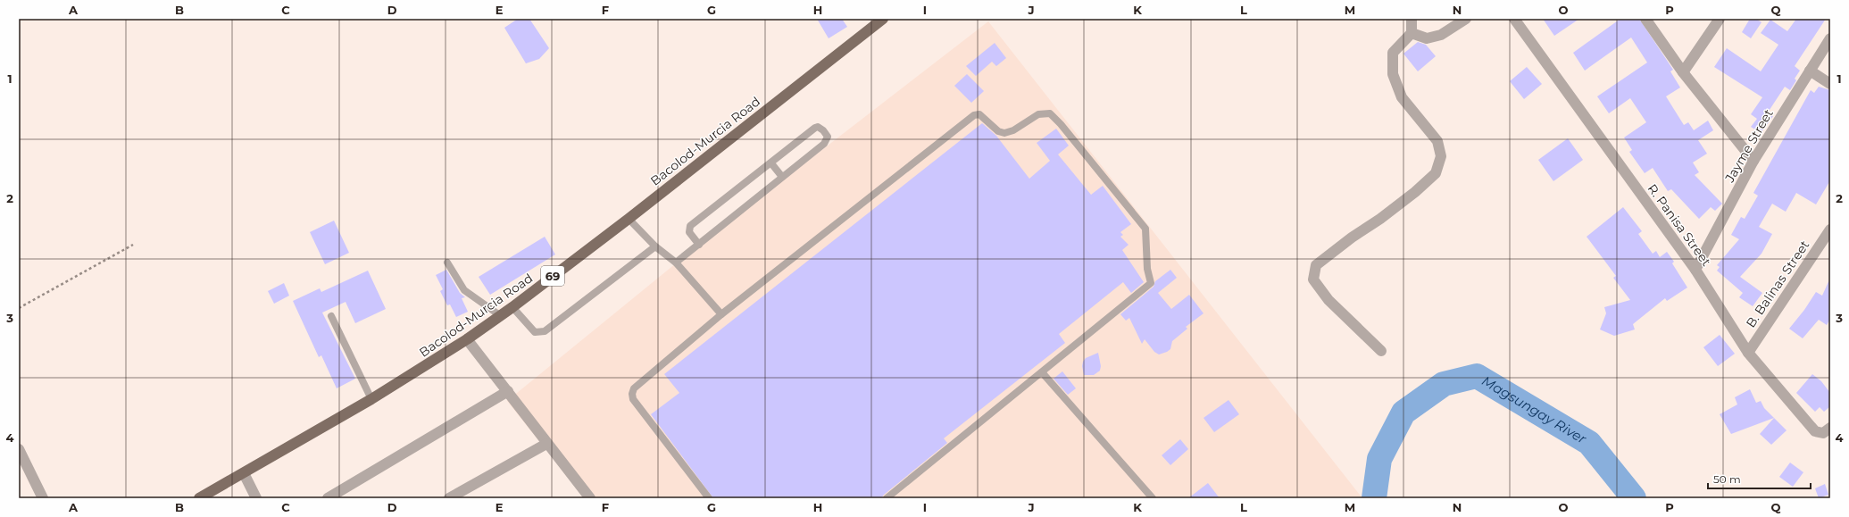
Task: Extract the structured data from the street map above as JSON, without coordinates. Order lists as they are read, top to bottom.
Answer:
{
  "streets": {
    "main road": ["Bacolod-Murcia Road", "69"],
    "street": ["Jayme Street", "R. Panisa Street", "B. Balinas Street"]
  },
  "crossings": [
    ["Jayme Street", "R. Panisa Street"],
    ["R. Panisa Street", "B. Balinas Street"]
  ],
  "water": ["Magsungay River"],
  "scale_bar": "50 m",
  "grid": {
    "columns": [
      "A",
      "B",
      "C",
      "D",
      "E",
      "F",
      "G",
      "H",
      "I",
      "J",
      "K",
      "L",
      "M",
      "N",
      "O",
      "P",
      "Q"
    ],
    "rows": [
      "1",
      "2",
      "3",
      "4"
    ]
  }
}
